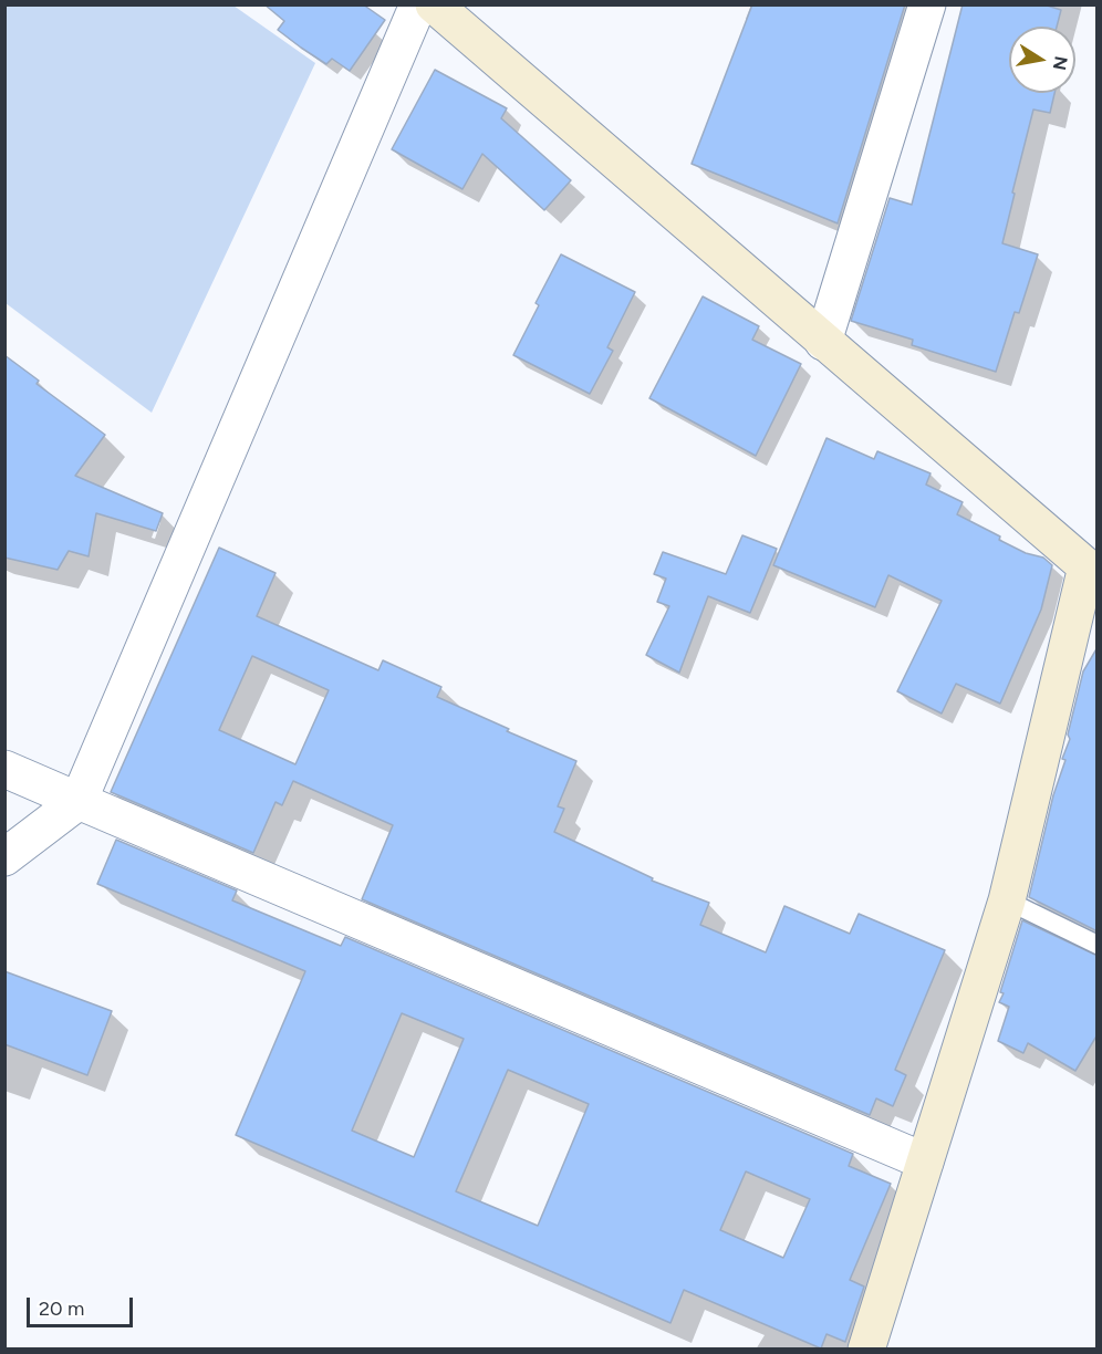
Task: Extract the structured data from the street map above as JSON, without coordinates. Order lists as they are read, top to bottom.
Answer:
{
  "scale_bar": "20 m",
  "north": "right"
}
